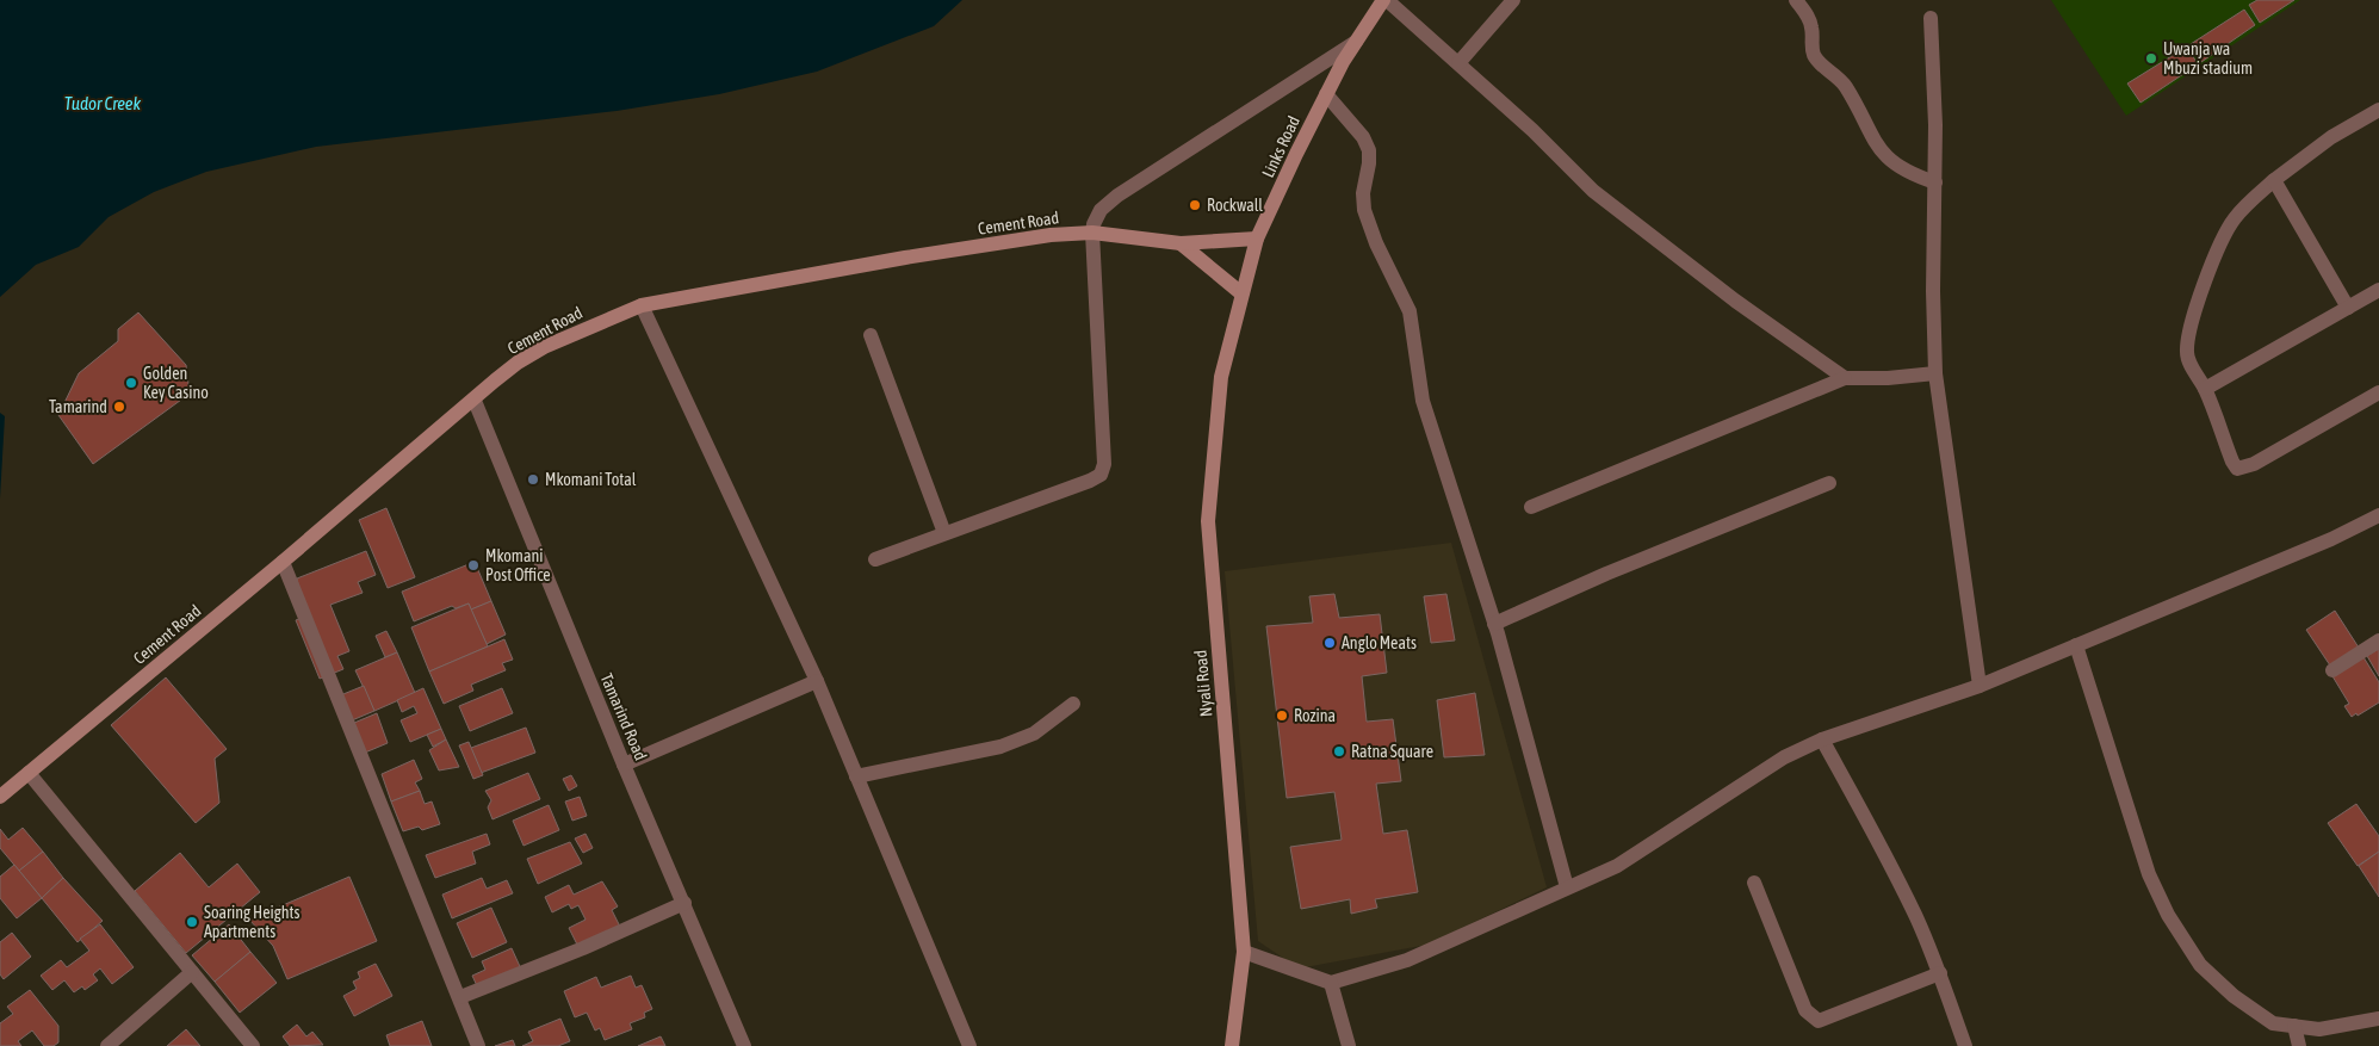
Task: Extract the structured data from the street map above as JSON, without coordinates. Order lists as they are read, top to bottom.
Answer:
{
  "streets": {
    "main road": ["Links Road", "Cement Road", "Nyali Road"],
    "street": ["Tamarind Road"]
  },
  "crossings": [
    ["Links Road", "Cement Road"],
    ["Links Road", "Nyali Road"],
    ["Cement Road", "Tamarind Road"]
  ],
  "water": ["Tudor Creek"],
  "places": [
    "Uwanja wa Mbuzi stadium",
    "Rockwall",
    "Golden Key Casino",
    "Tamarind",
    "Mkomani Total",
    "Mkomani Post Office",
    "Anglo Meats",
    "Rozina",
    "Ratna Square",
    "Soaring Heights Apartments"
  ]
}
